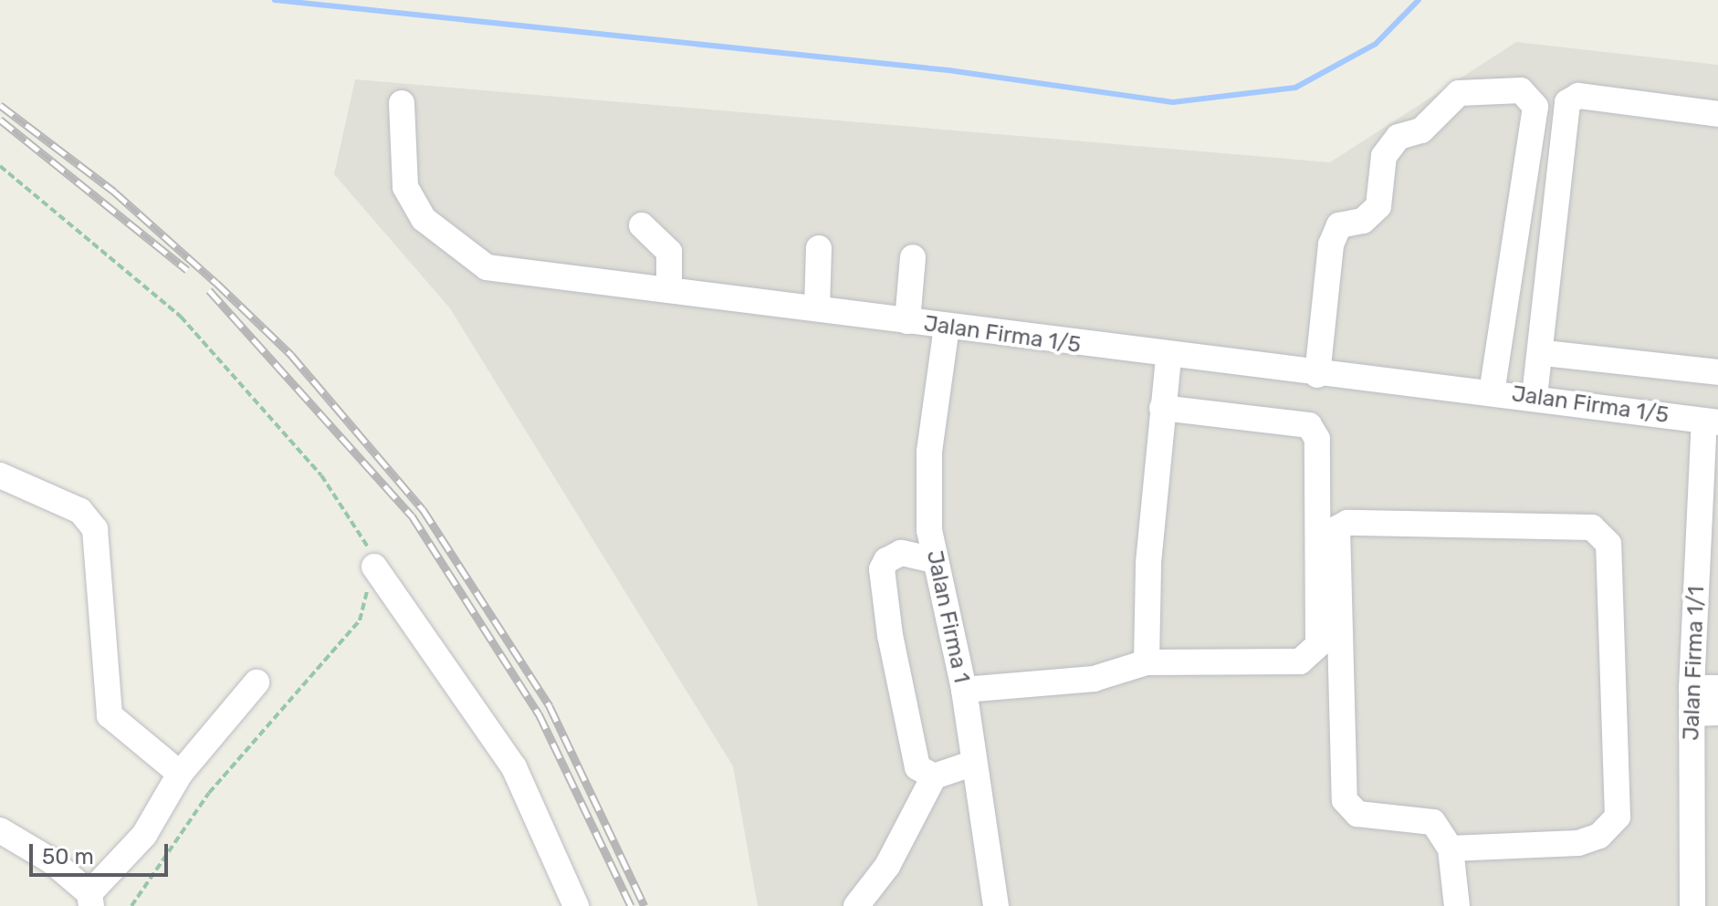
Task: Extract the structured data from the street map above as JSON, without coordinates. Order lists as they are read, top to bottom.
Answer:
{
  "streets": {
    "street": ["Jalan Firma 1/5", "Jalan Firma 1", "Jalan Firma 1/1"]
  },
  "crossings": [
    ["Jalan Firma 1/5", "Jalan Firma 1"],
    ["Jalan Firma 1/5", "Jalan Firma 1/1"]
  ],
  "scale_bar": "50 m"
}
